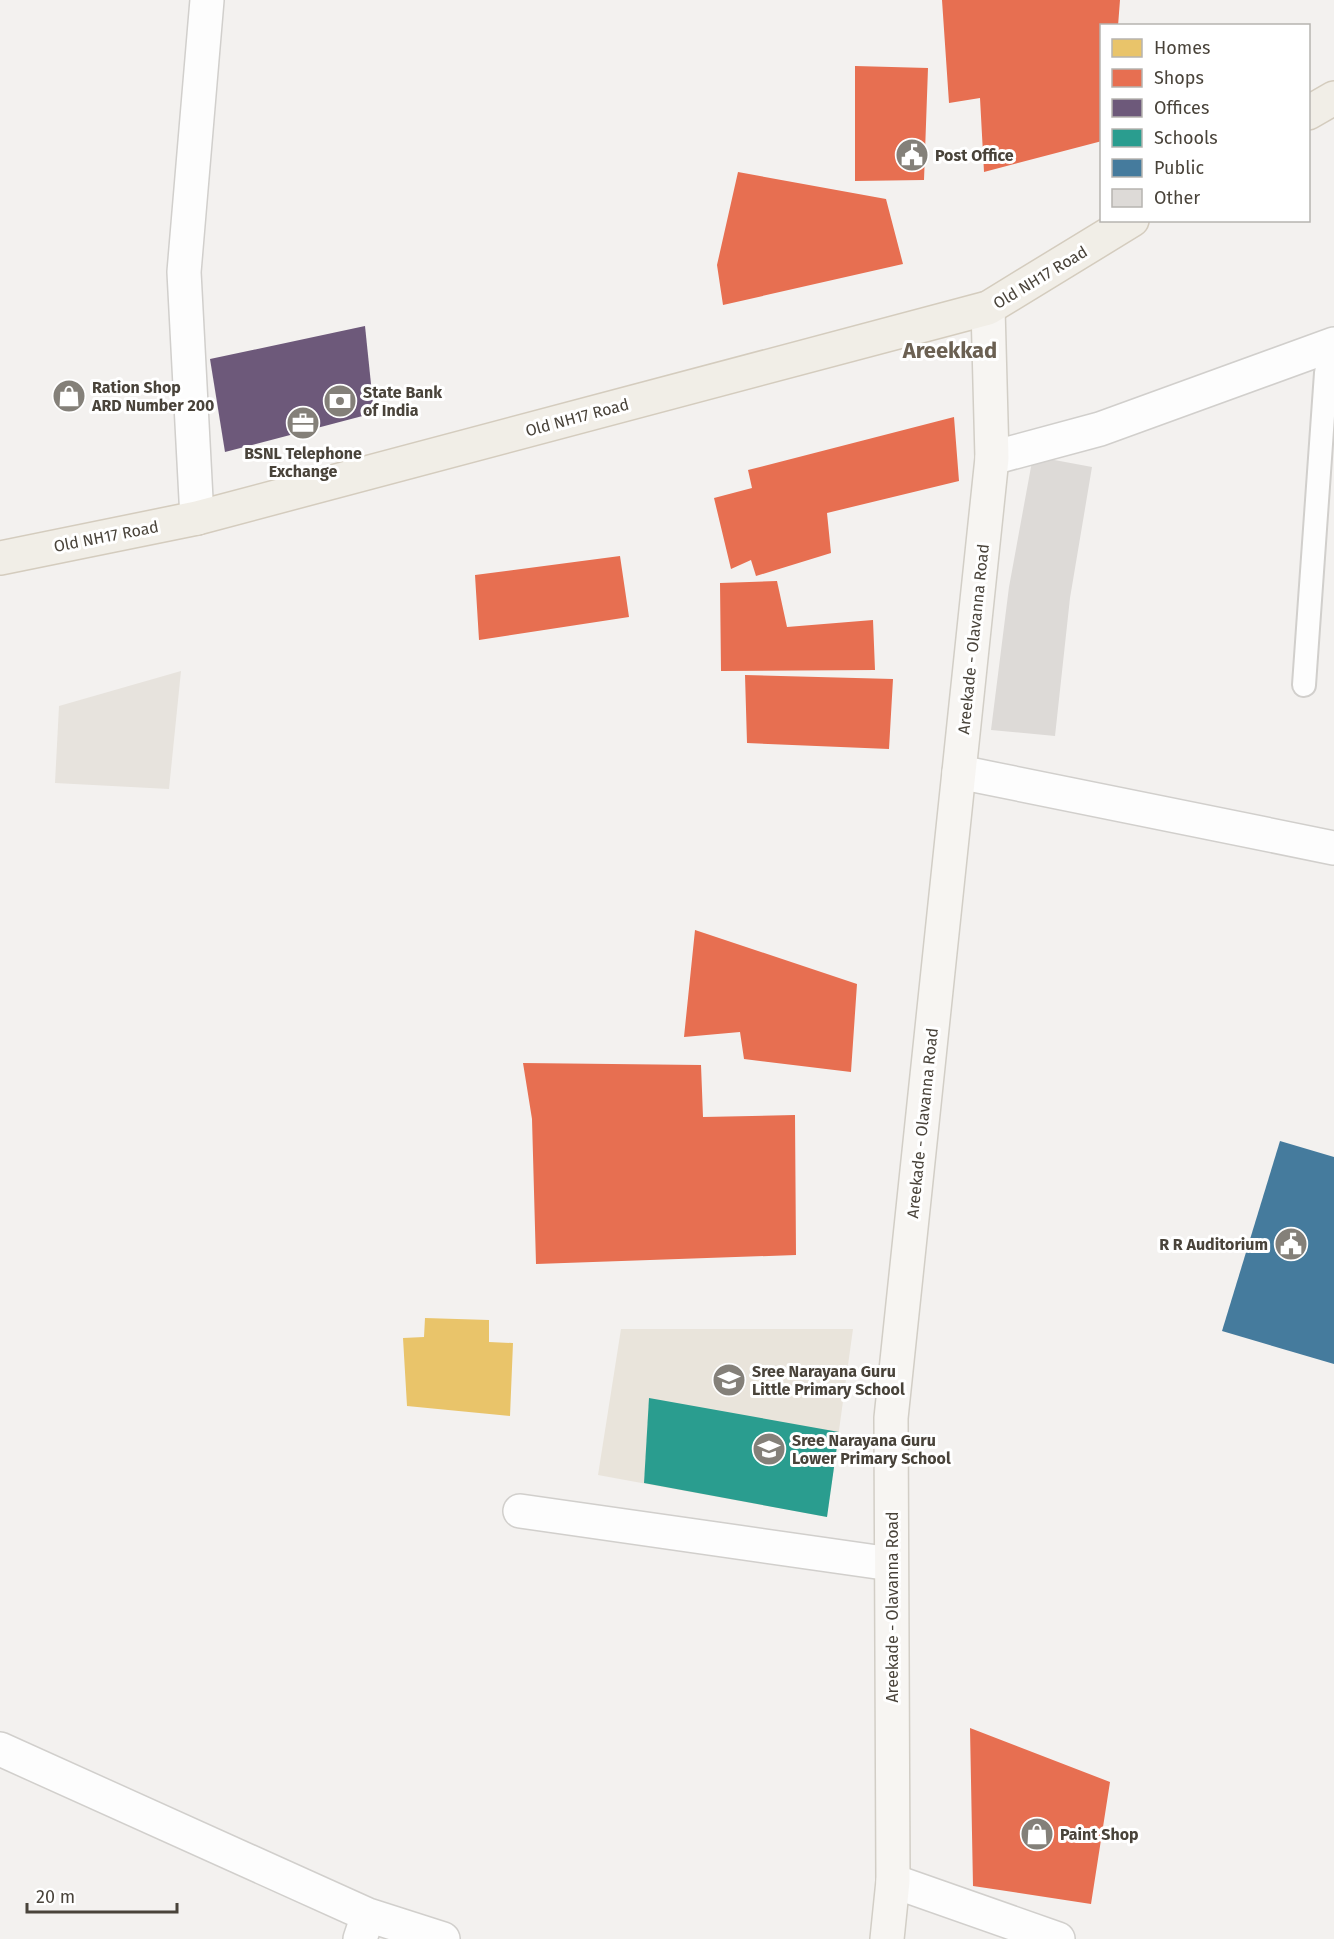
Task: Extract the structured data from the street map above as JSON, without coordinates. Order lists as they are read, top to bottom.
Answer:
{
  "streets": {
    "main road": ["Old NH17 Road", "Areekade - Olavanna Road"]
  },
  "crossings": [
    ["Old NH17 Road", "Areekade - Olavanna Road"]
  ],
  "districts": ["Areekkad"],
  "places": {
    "public building": ["Post Office", "R R Auditorium"],
    "shop": ["Ration Shop ARD Number 200", "Paint Shop"],
    "bank": ["State Bank of India"],
    "office": ["BSNL Telephone Exchange"],
    "school or university": ["Sree Narayana Guru Little Primary School", "Sree Narayana Guru Lower Primary School"]
  },
  "legend": [
    "Homes",
    "Shops",
    "Offices",
    "Schools",
    "Public",
    "Other"
  ],
  "scale_bar": "20 m"
}
